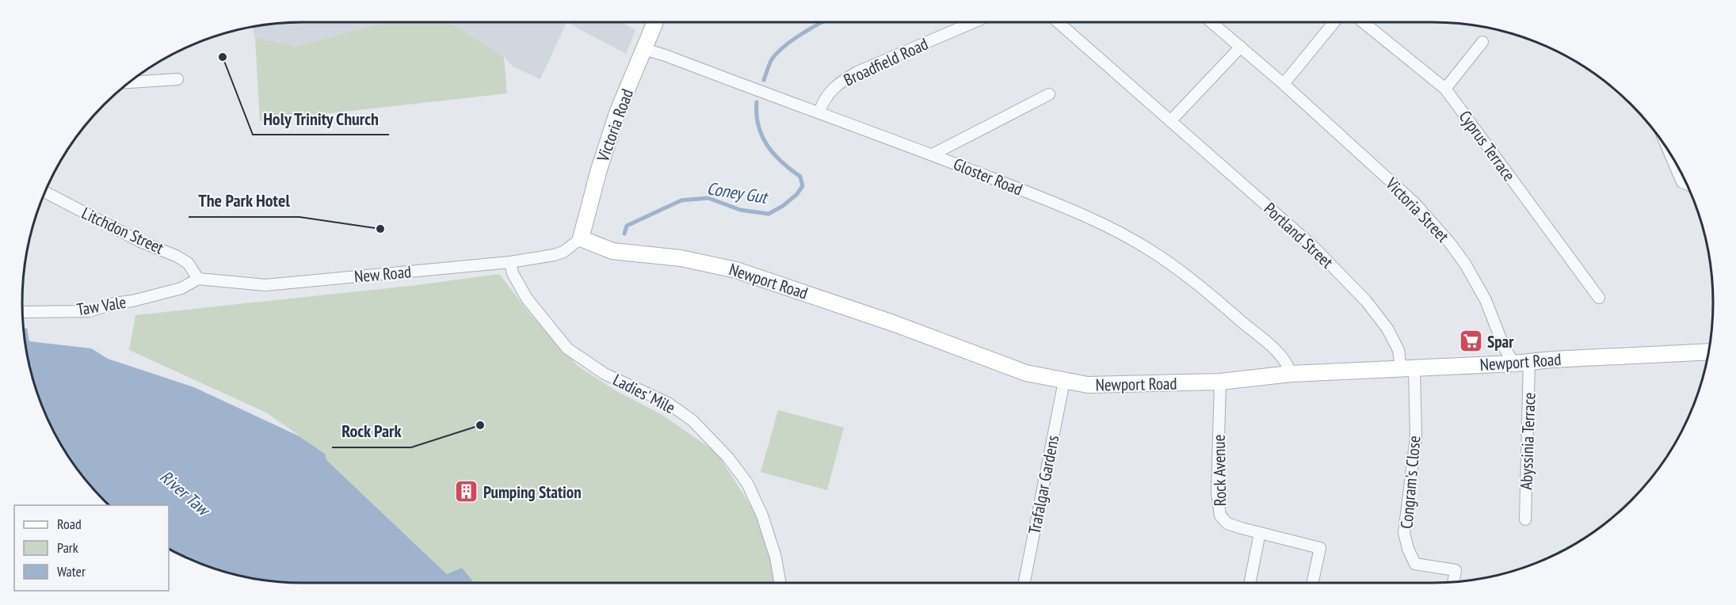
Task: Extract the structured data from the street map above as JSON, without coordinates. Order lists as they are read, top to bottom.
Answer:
{
  "streets": {
    "street": [
      "Broadfield Road",
      "Victoria Road",
      "Cyprus Terrace",
      "Gloster Road",
      "Victoria Street",
      "Litchdon Street",
      "Portland Street",
      "New Road",
      "Newport Road",
      "Taw Vale",
      "Ladies' Mile",
      "Abyssinia Terrace",
      "Rock Avenue",
      "Congram's Close",
      "Trafalgar Gardens"
    ]
  },
  "crossings": [
    ["Broadfield Road", "Gloster Road"],
    ["Victoria Road", "Gloster Road"],
    ["Victoria Road", "New Road"],
    ["Victoria Road", "Newport Road"],
    ["Gloster Road", "Newport Road"],
    ["Victoria Street", "Newport Road"],
    ["Litchdon Street", "New Road"],
    ["Litchdon Street", "Taw Vale"],
    ["Portland Street", "Newport Road"],
    ["Portland Street", "Congram's Close"],
    ["New Road", "Newport Road"],
    ["New Road", "Taw Vale"],
    ["New Road", "Ladies' Mile"],
    ["Newport Road", "Abyssinia Terrace"],
    ["Newport Road", "Rock Avenue"],
    ["Newport Road", "Congram's Close"],
    ["Newport Road", "Trafalgar Gardens"]
  ],
  "water": ["Coney Gut", "River Taw"],
  "places": {
    "other": ["Holy Trinity Church", "The Park Hotel", "Rock Park"],
    "supermarket": ["Spar"],
    "building": ["Pumping Station"]
  },
  "legend": ["Road", "Park", "Water"]
}
